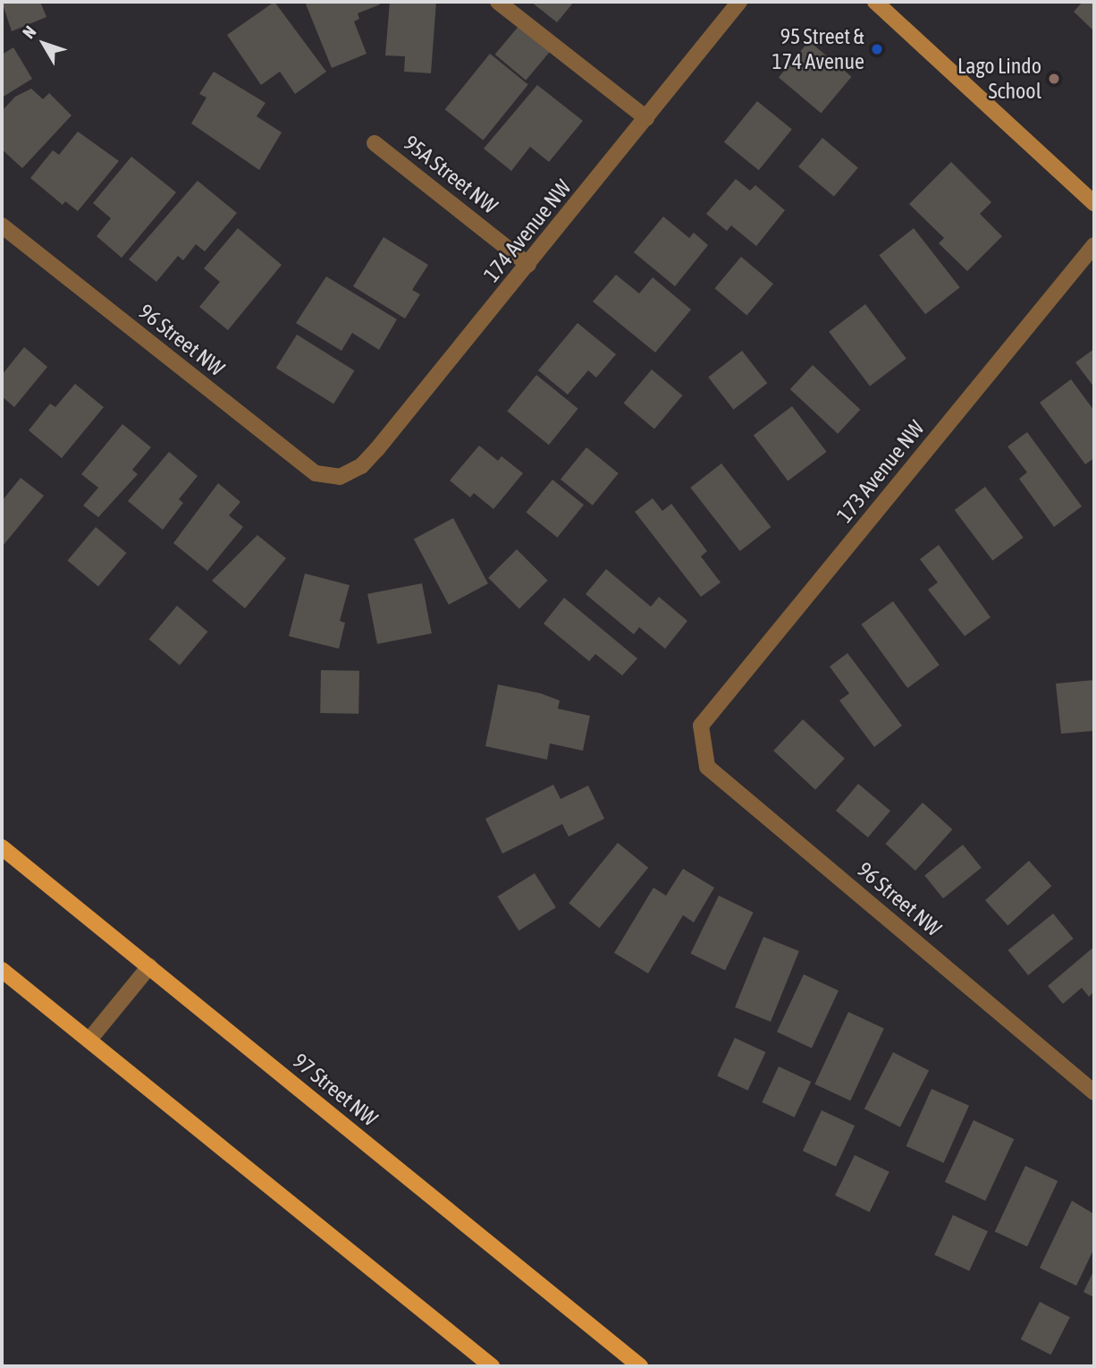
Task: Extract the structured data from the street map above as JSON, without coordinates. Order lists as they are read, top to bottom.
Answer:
{
  "streets": {
    "main road": ["97 Street NW"],
    "street": [
      "95A Street NW",
      "174 Avenue NW",
      "96 Street NW",
      "173 Avenue NW"
    ]
  },
  "crossings": [
    ["95A Street NW", "174 Avenue NW"],
    ["174 Avenue NW", "96 Street NW"],
    ["96 Street NW", "173 Avenue NW"]
  ],
  "places": ["95 Street & 174 Avenue", "Lago Lindo School"],
  "north": "top left"
}
